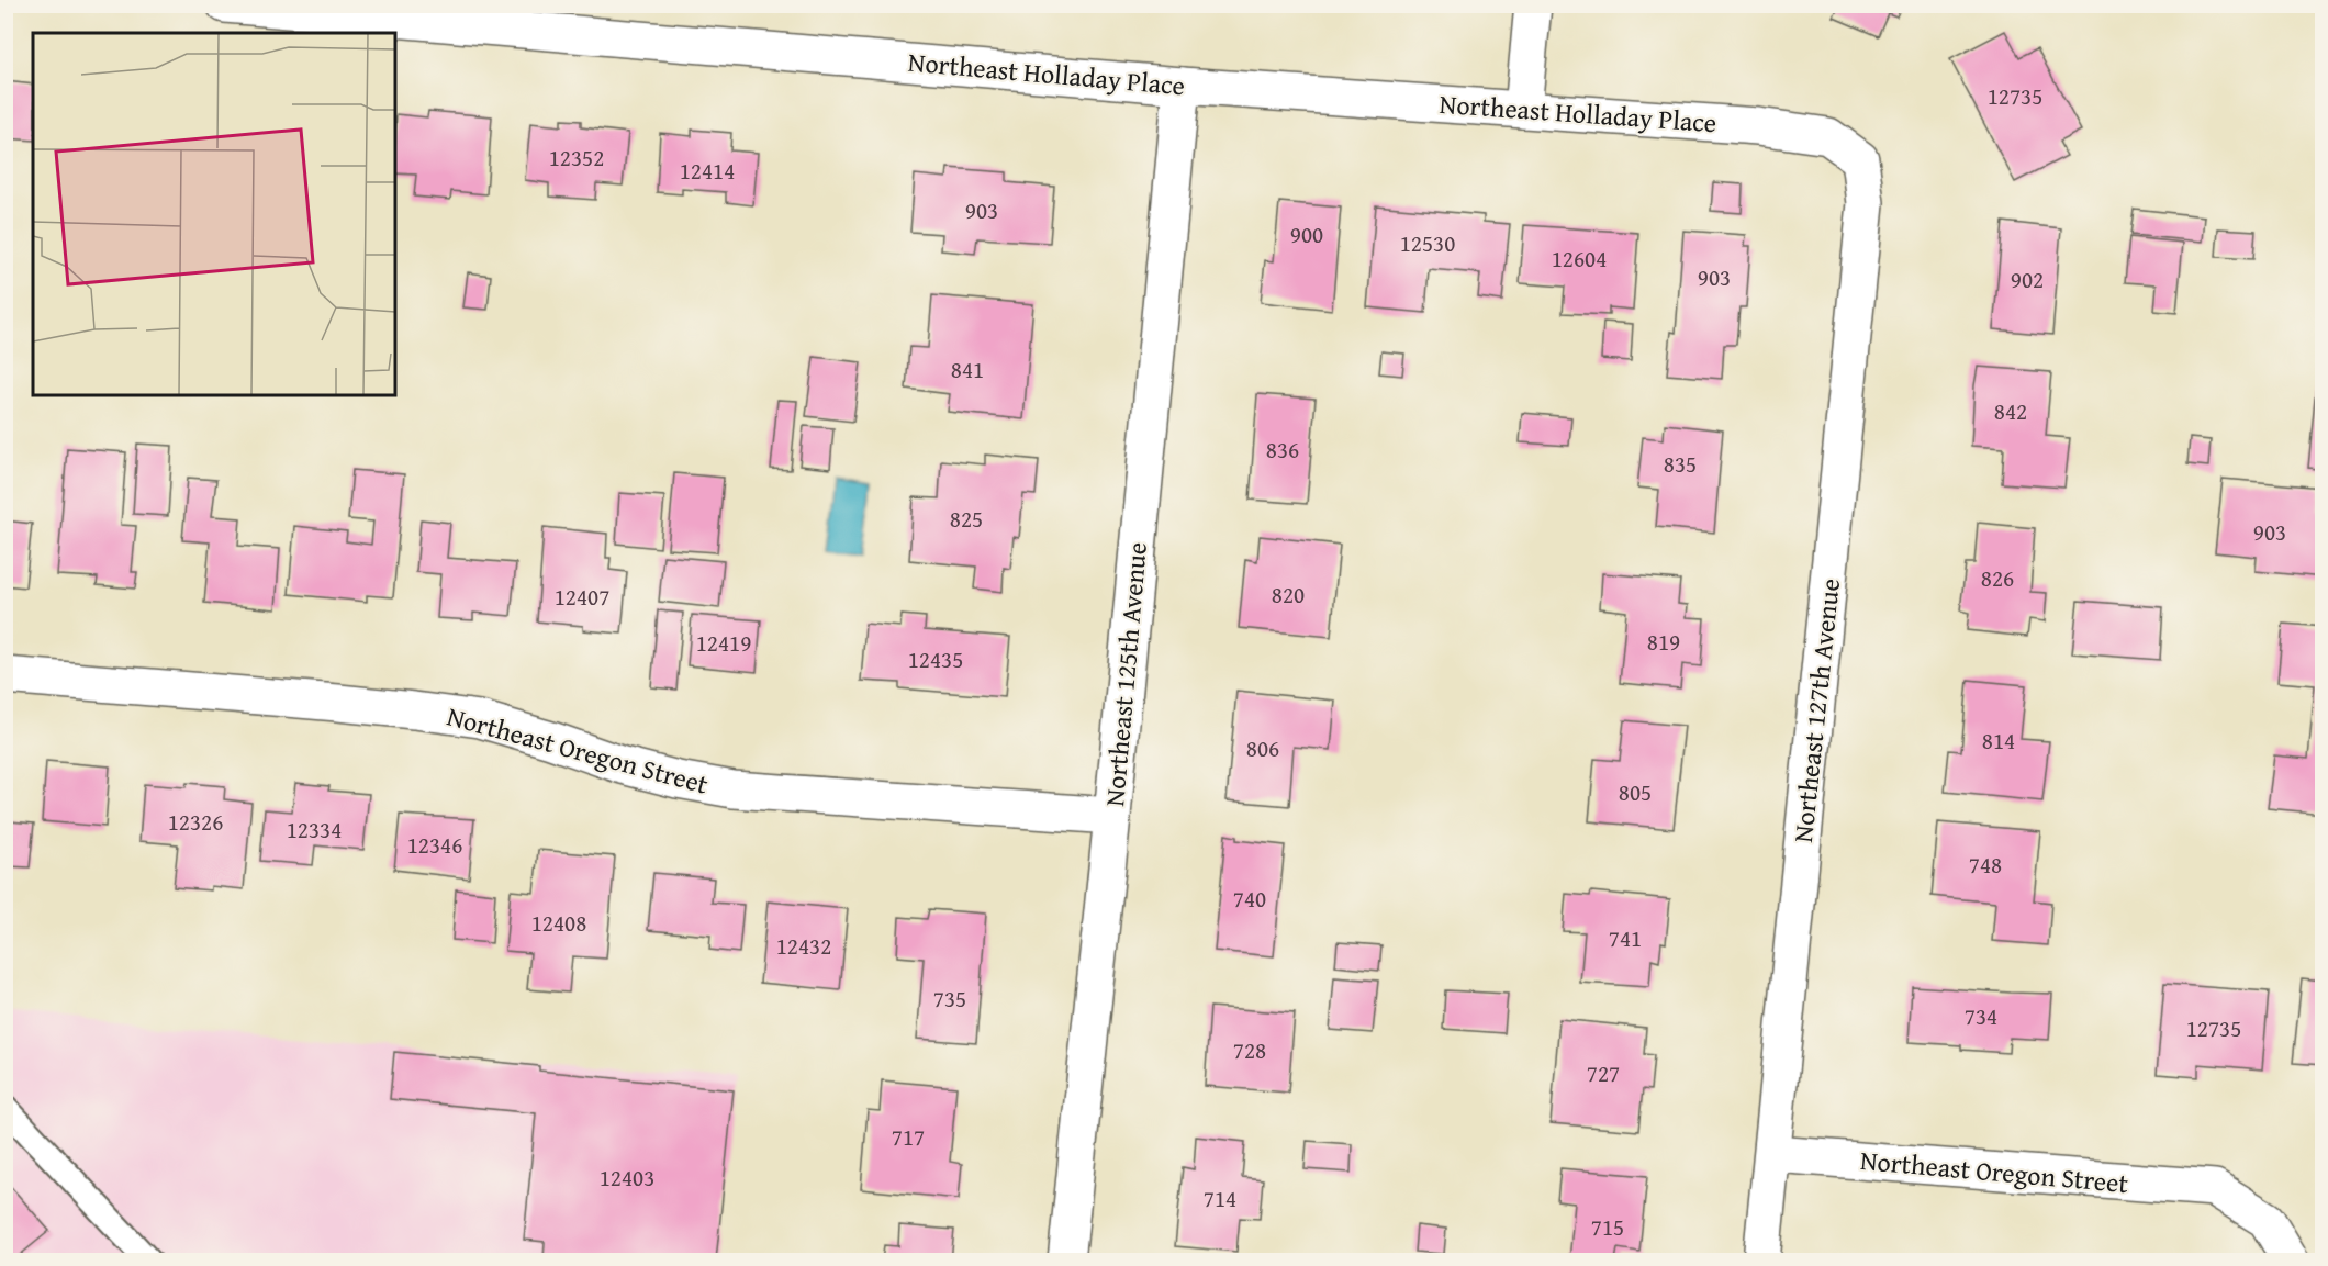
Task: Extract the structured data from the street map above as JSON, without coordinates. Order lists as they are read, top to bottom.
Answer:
{
  "streets": {
    "street": [
      "Northeast Holladay Place",
      "Northeast 125th Avenue",
      "Northeast 127th Avenue",
      "Northeast Oregon Street"
    ]
  },
  "crossings": [
    ["Northeast Holladay Place", "Northeast 125th Avenue"],
    ["Northeast Holladay Place", "Northeast 127th Avenue"],
    ["Northeast 125th Avenue", "Northeast Oregon Street"],
    ["Northeast 127th Avenue", "Northeast Oregon Street"]
  ],
  "house_numbers": [
    "12735",
    "12352",
    "12414",
    "903",
    "900",
    "12530",
    "12604",
    "903",
    "902",
    "841",
    "842",
    "836",
    "835",
    "825",
    "903",
    "826",
    "820",
    "12407",
    "819",
    "12419",
    "12435",
    "814",
    "806",
    "805",
    "12326",
    "12334",
    "12346",
    "748",
    "740",
    "12408",
    "741",
    "12432",
    "735",
    "734",
    "12735",
    "728",
    "727",
    "717",
    "12403",
    "714",
    "715"
  ]
}
